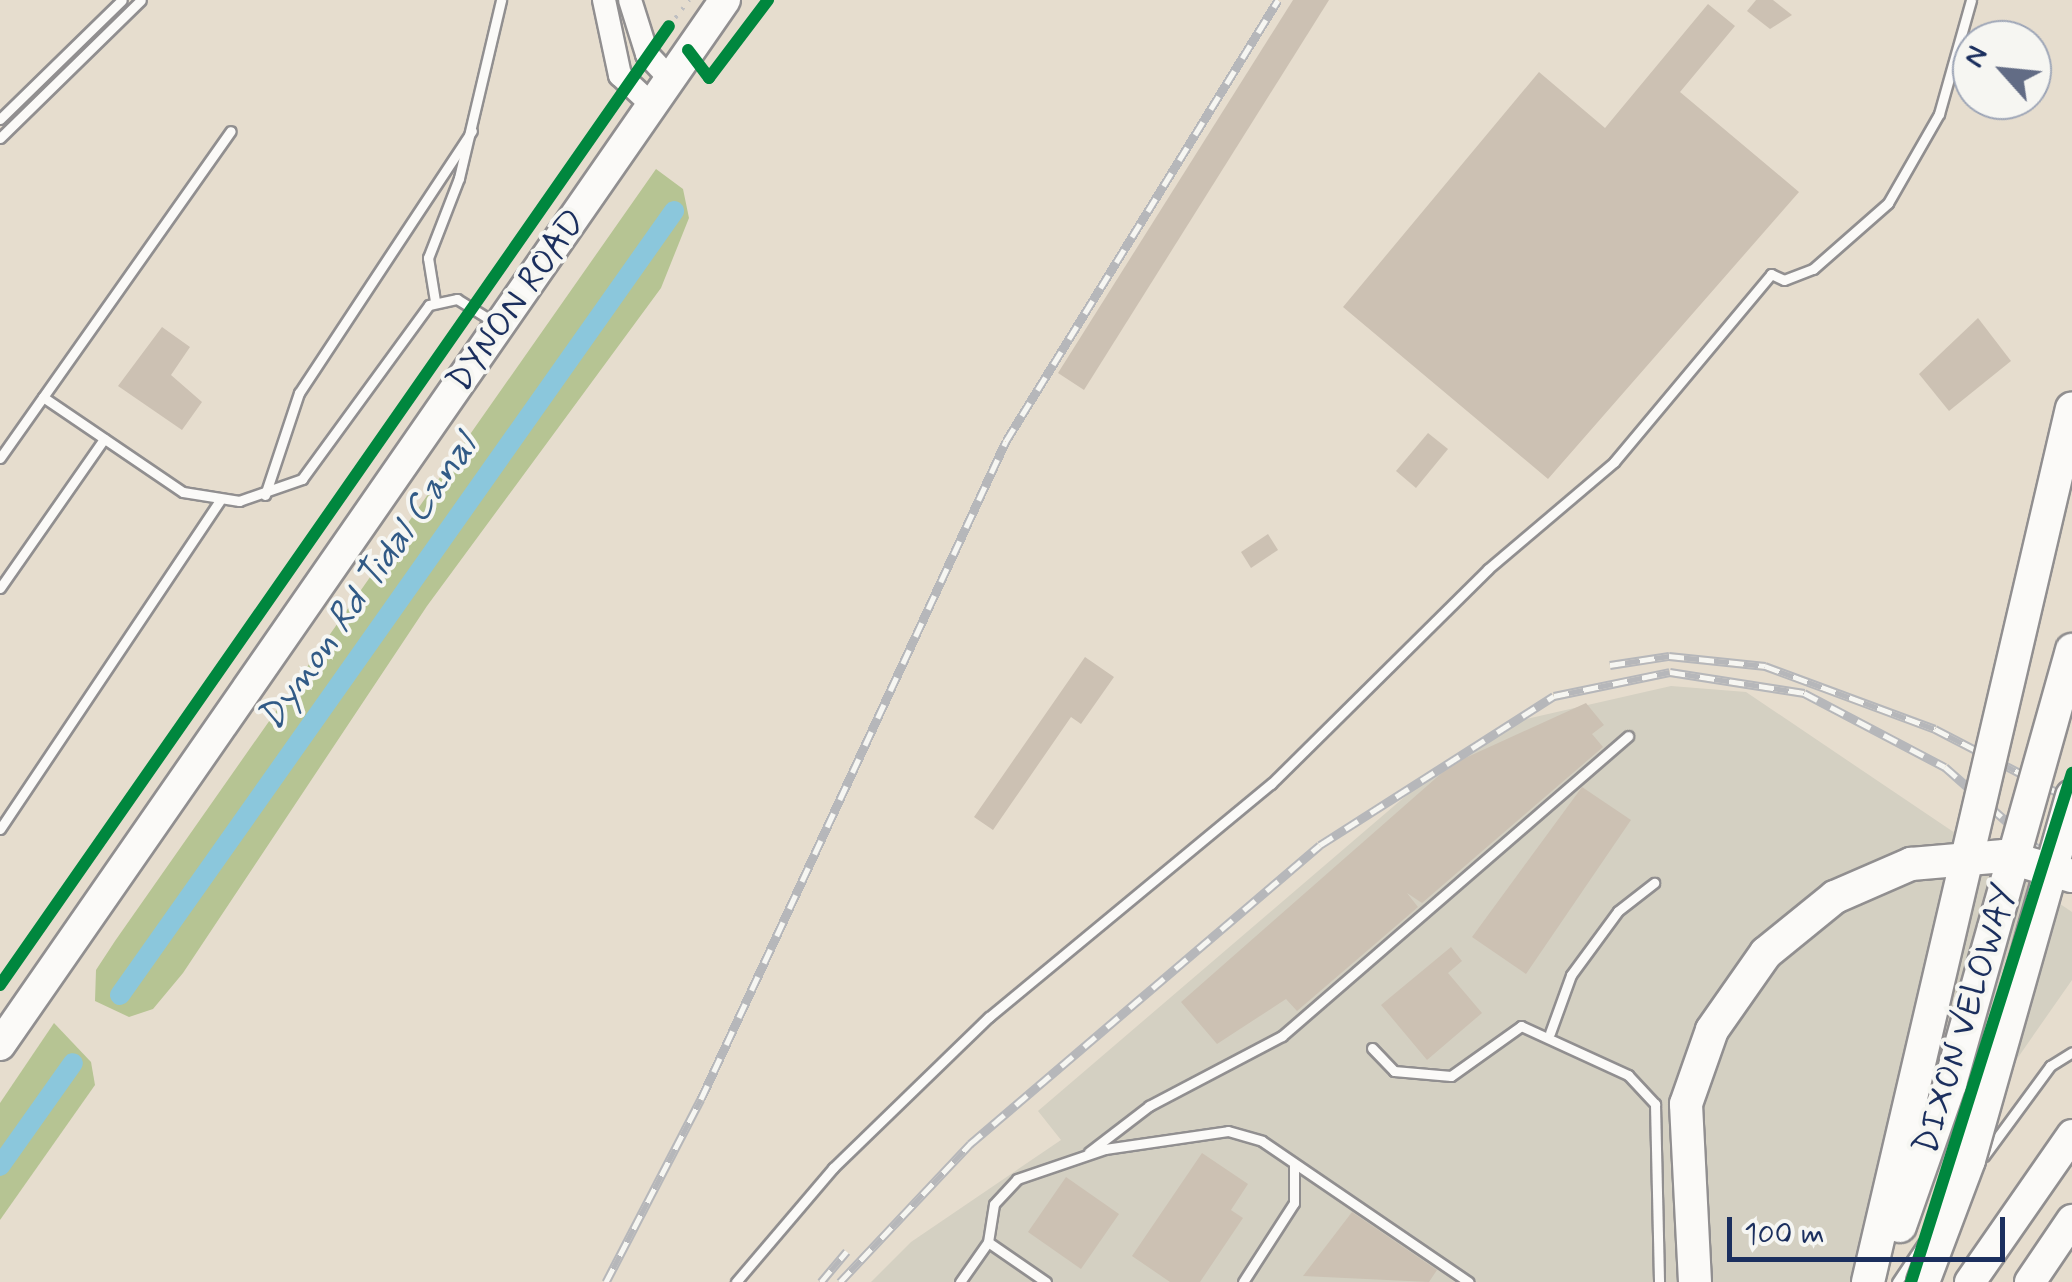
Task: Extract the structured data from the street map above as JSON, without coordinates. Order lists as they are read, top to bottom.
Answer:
{
  "streets": {
    "main road": ["DYNON ROAD"],
    "cycle path": ["DIXON VELOWAY"]
  },
  "water": ["Dynon Rd Tidal Canal"],
  "scale_bar": "100 m",
  "north": "top left"
}
